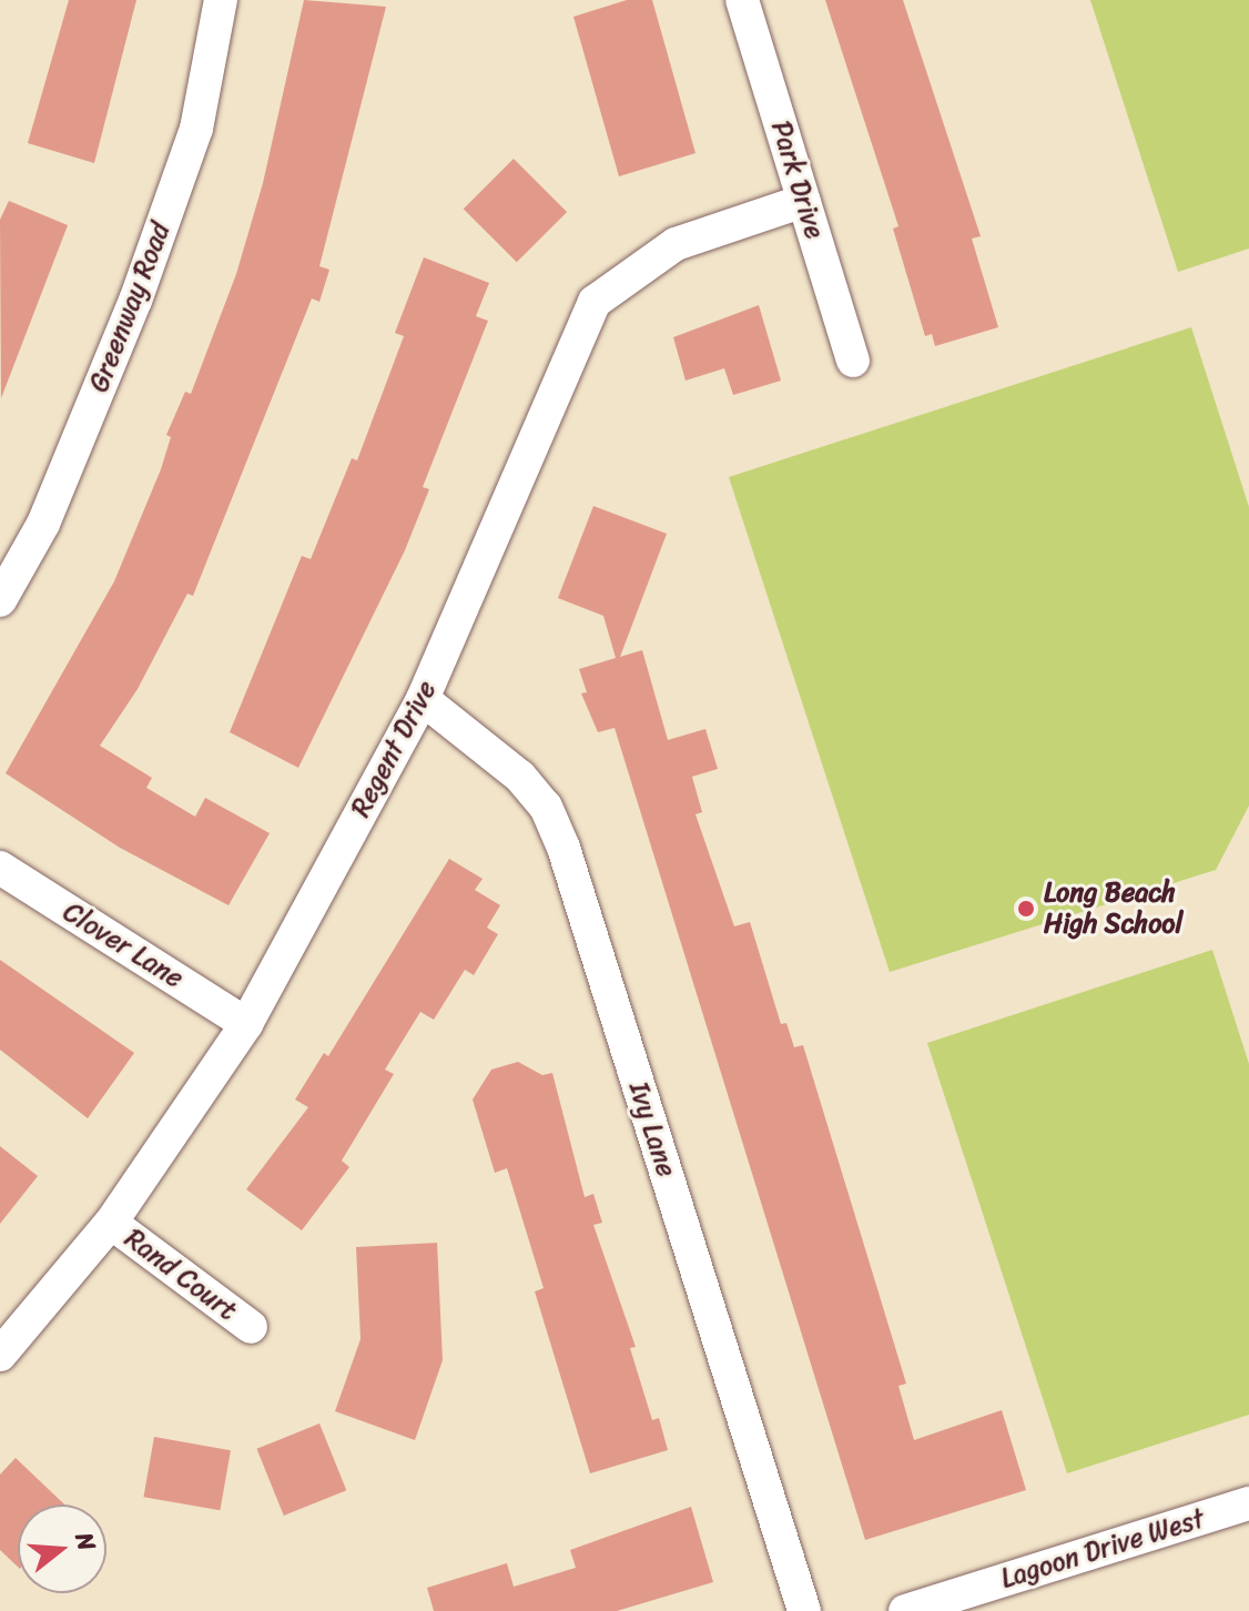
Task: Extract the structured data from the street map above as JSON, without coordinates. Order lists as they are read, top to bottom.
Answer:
{
  "streets": {
    "street": [
      "Park Drive",
      "Greenway Road",
      "Regent Drive",
      "Clover Lane",
      "Ivy Lane",
      "Rand Court",
      "Lagoon Drive West"
    ]
  },
  "crossings": [
    ["Park Drive", "Regent Drive"],
    ["Regent Drive", "Clover Lane"],
    ["Regent Drive", "Ivy Lane"],
    ["Regent Drive", "Rand Court"]
  ],
  "places": ["Long Beach High School"],
  "north": "right"
}
